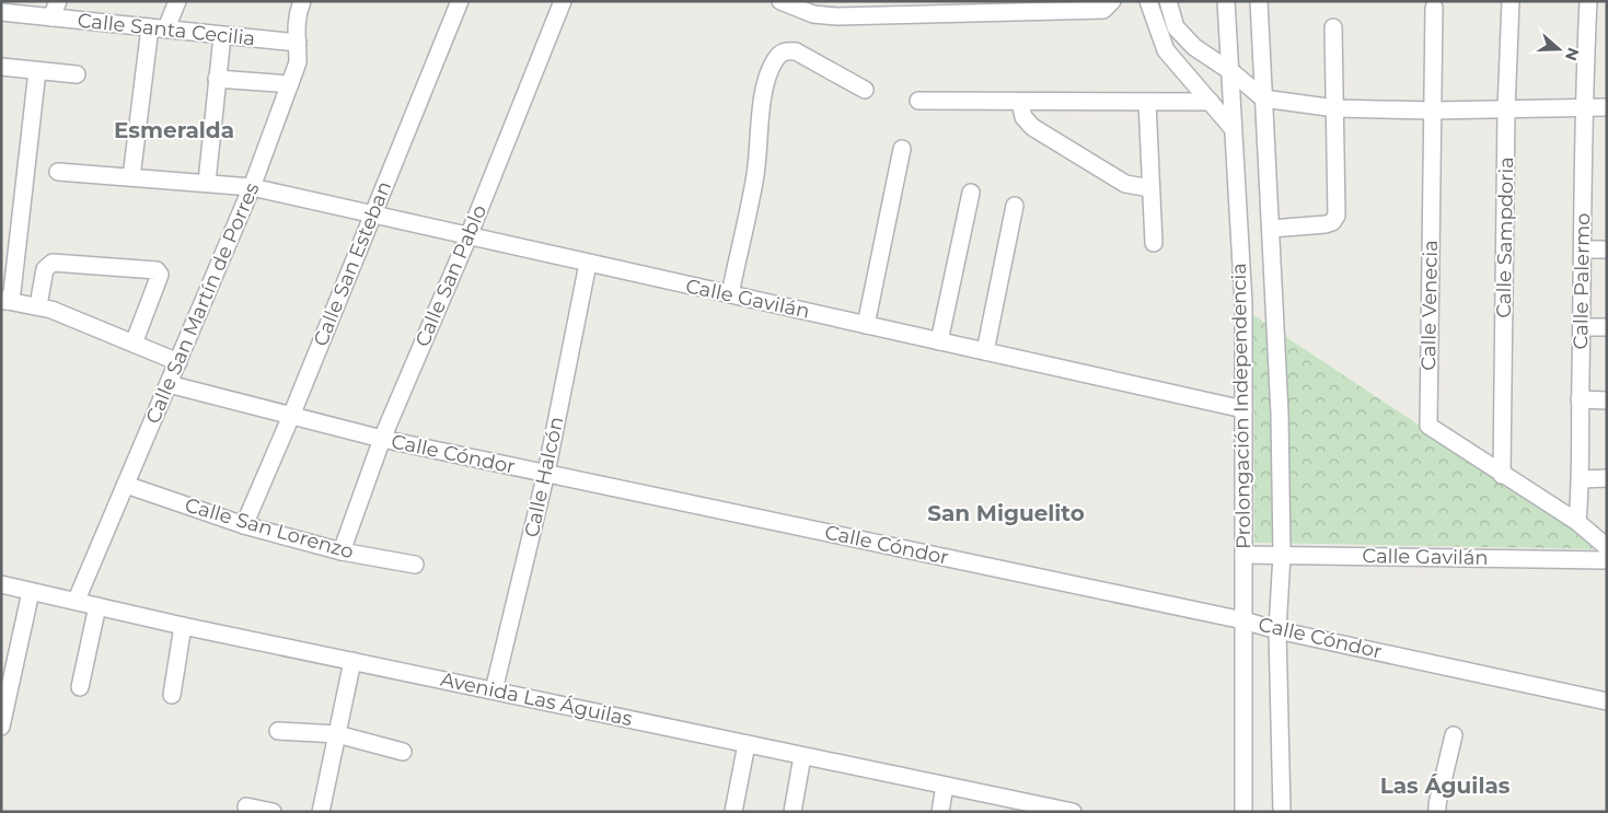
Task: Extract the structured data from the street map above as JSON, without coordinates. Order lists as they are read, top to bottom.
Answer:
{
  "streets": {
    "street": [
      "Calle Santa Cecilia",
      "Calle Sampdoria",
      "Calle San Esteban",
      "Calle San Pablo",
      "Calle Palermo",
      "Calle Gavilán",
      "Calle San Martín de Porres",
      "Calle Venecia",
      "Prolongación Independencia",
      "Calle Cóndor",
      "Calle Halcón",
      "Calle San Lorenzo",
      "Avenida Las Águilas"
    ]
  },
  "crossings": [
    ["Calle Santa Cecilia", "Calle San Martín de Porres"],
    ["Calle Sampdoria", "Calle Venecia"],
    ["Calle San Esteban", "Calle Gavilán"],
    ["Calle San Esteban", "Calle Cóndor"],
    ["Calle San Esteban", "Calle San Lorenzo"],
    ["Calle San Pablo", "Calle Gavilán"],
    ["Calle San Pablo", "Calle Cóndor"],
    ["Calle San Pablo", "Calle San Lorenzo"],
    ["Calle Palermo", "Calle Venecia"],
    ["Calle Gavilán", "Calle San Martín de Porres"],
    ["Calle Gavilán", "Prolongación Independencia"],
    ["Calle Gavilán", "Calle Halcón"],
    ["Calle San Martín de Porres", "Calle Cóndor"],
    ["Calle San Martín de Porres", "Calle San Lorenzo"],
    ["Calle San Martín de Porres", "Avenida Las Águilas"],
    ["Prolongación Independencia", "Calle Cóndor"],
    ["Calle Cóndor", "Calle Halcón"],
    ["Calle Halcón", "Avenida Las Águilas"]
  ],
  "districts": ["Esmeralda", "San Miguelito", "Las Águilas"],
  "north": "right"
}
